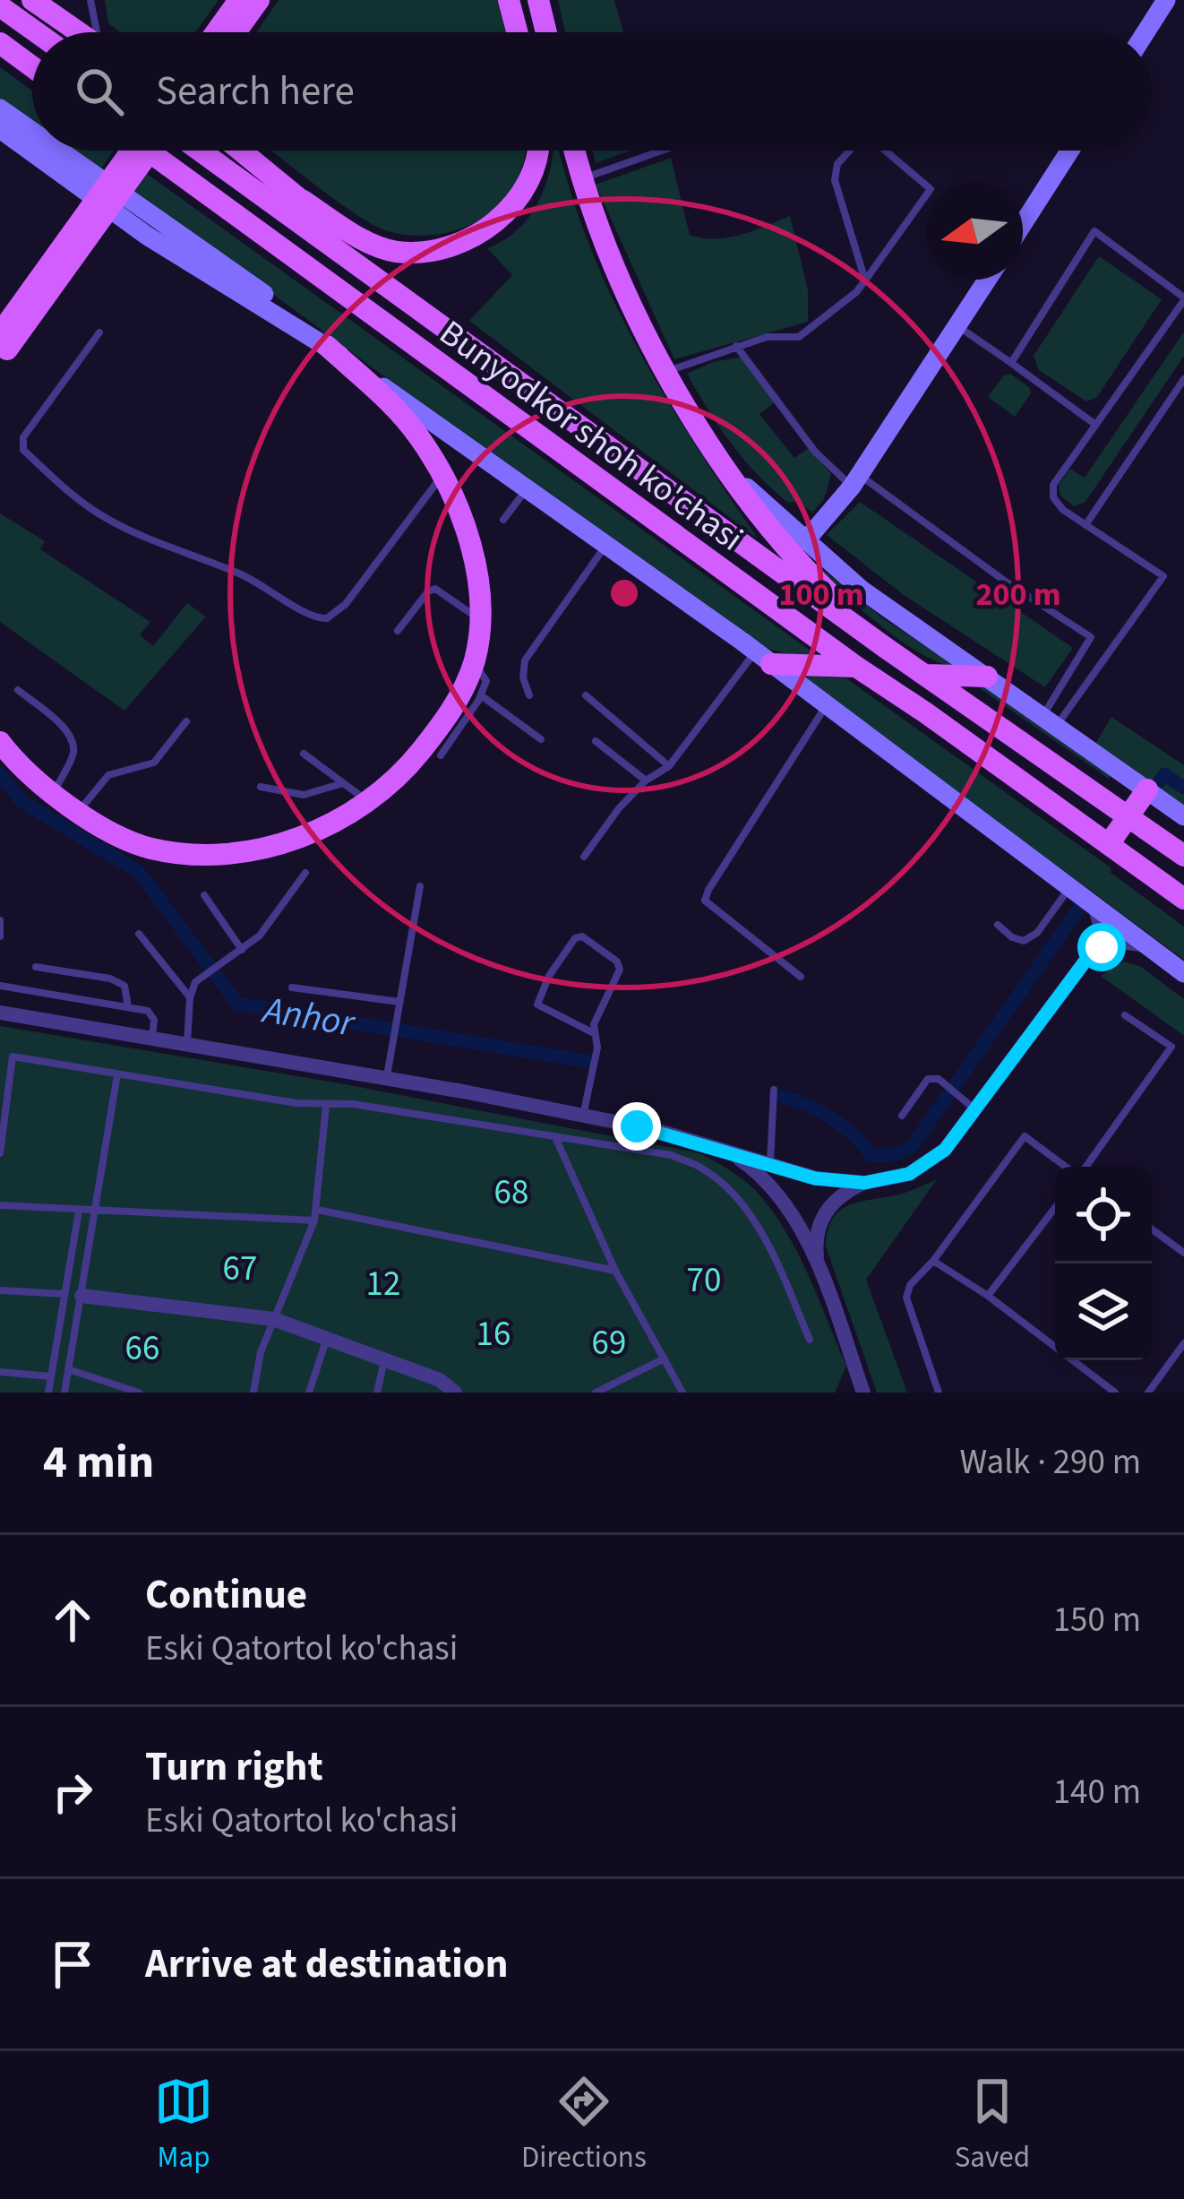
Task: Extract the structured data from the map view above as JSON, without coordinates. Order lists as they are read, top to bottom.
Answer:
{
  "streets": {
    "main road": ["Bunyodkor shoh ko'chasi"]
  },
  "water": ["Anhor"],
  "parks": [
    "68",
    "67",
    "70",
    "12",
    "16",
    "69",
    "66"
  ],
  "north": "left",
  "page": {
    "search": "Search here",
    "heading": ["4 min", "Walk · 290 m"],
    "list": [
      ["Continue", "Eski Qatortol ko'chasi", "150 m"],
      ["Turn right", "Eski Qatortol ko'chasi", "140 m"],
      "Arrive at destination"
    ],
    "nav": ["Map", "Directions", "Saved"]
  },
  "rings": ["100 m", "200 m"]
}
